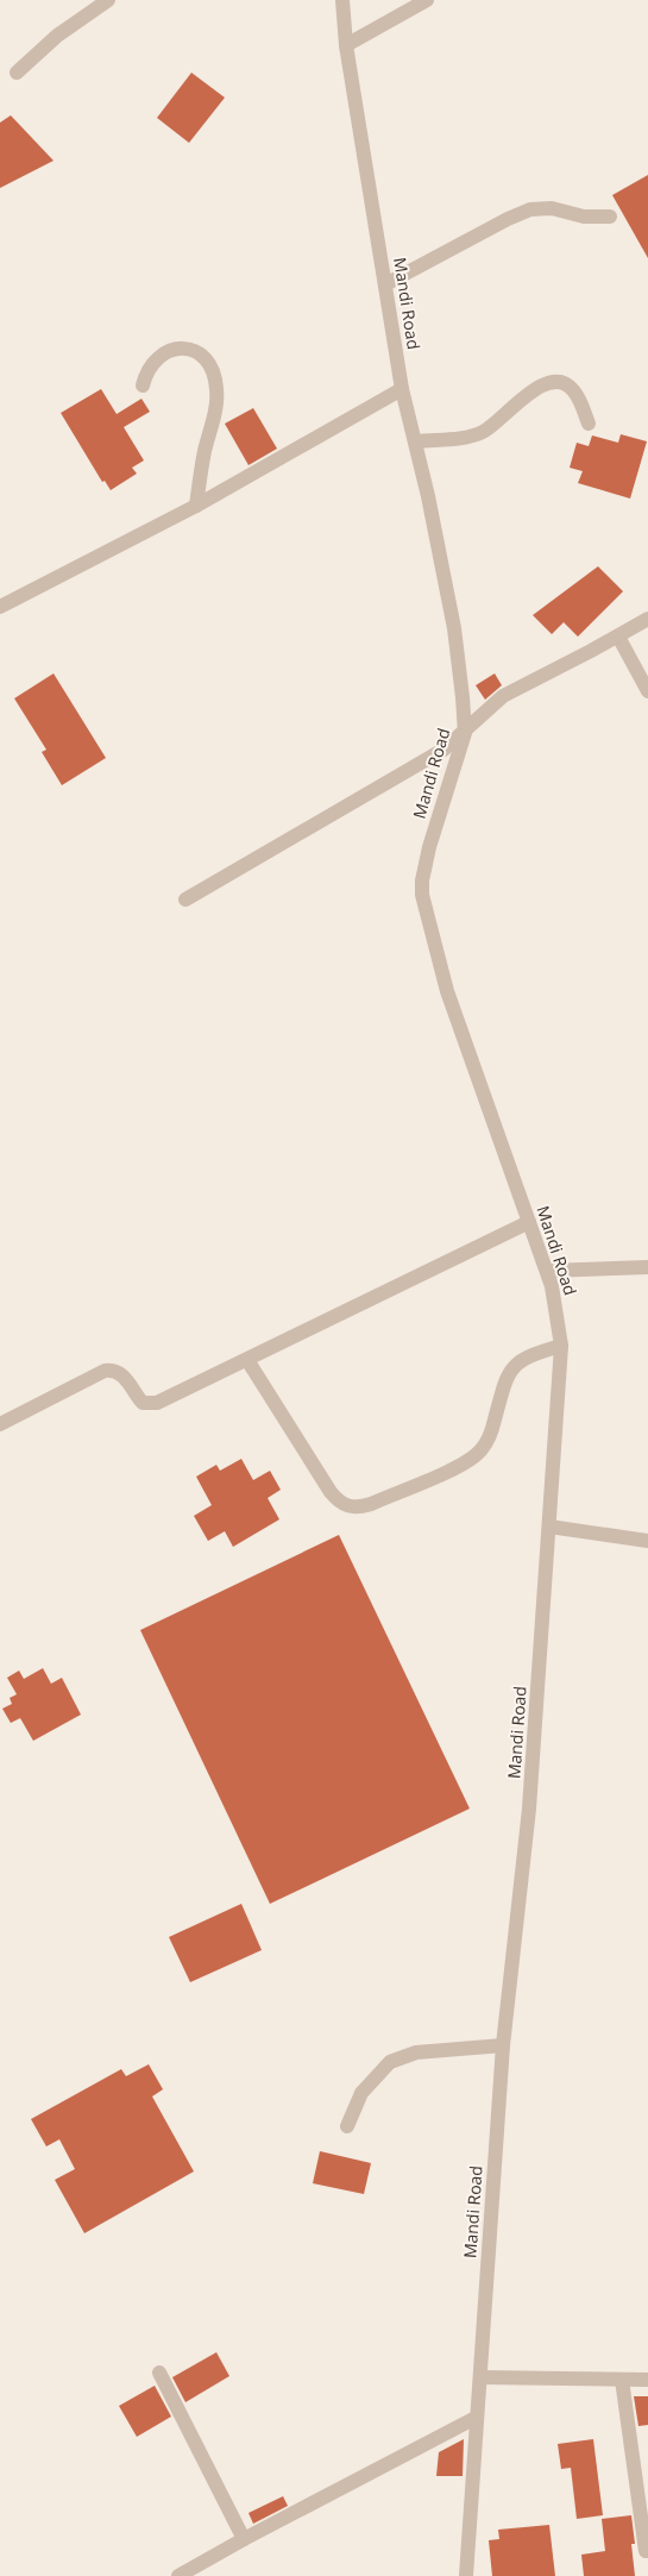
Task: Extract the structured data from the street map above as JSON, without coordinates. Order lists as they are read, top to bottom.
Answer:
{
  "streets": {
    "street": ["Mandi Road"]
  }
}
